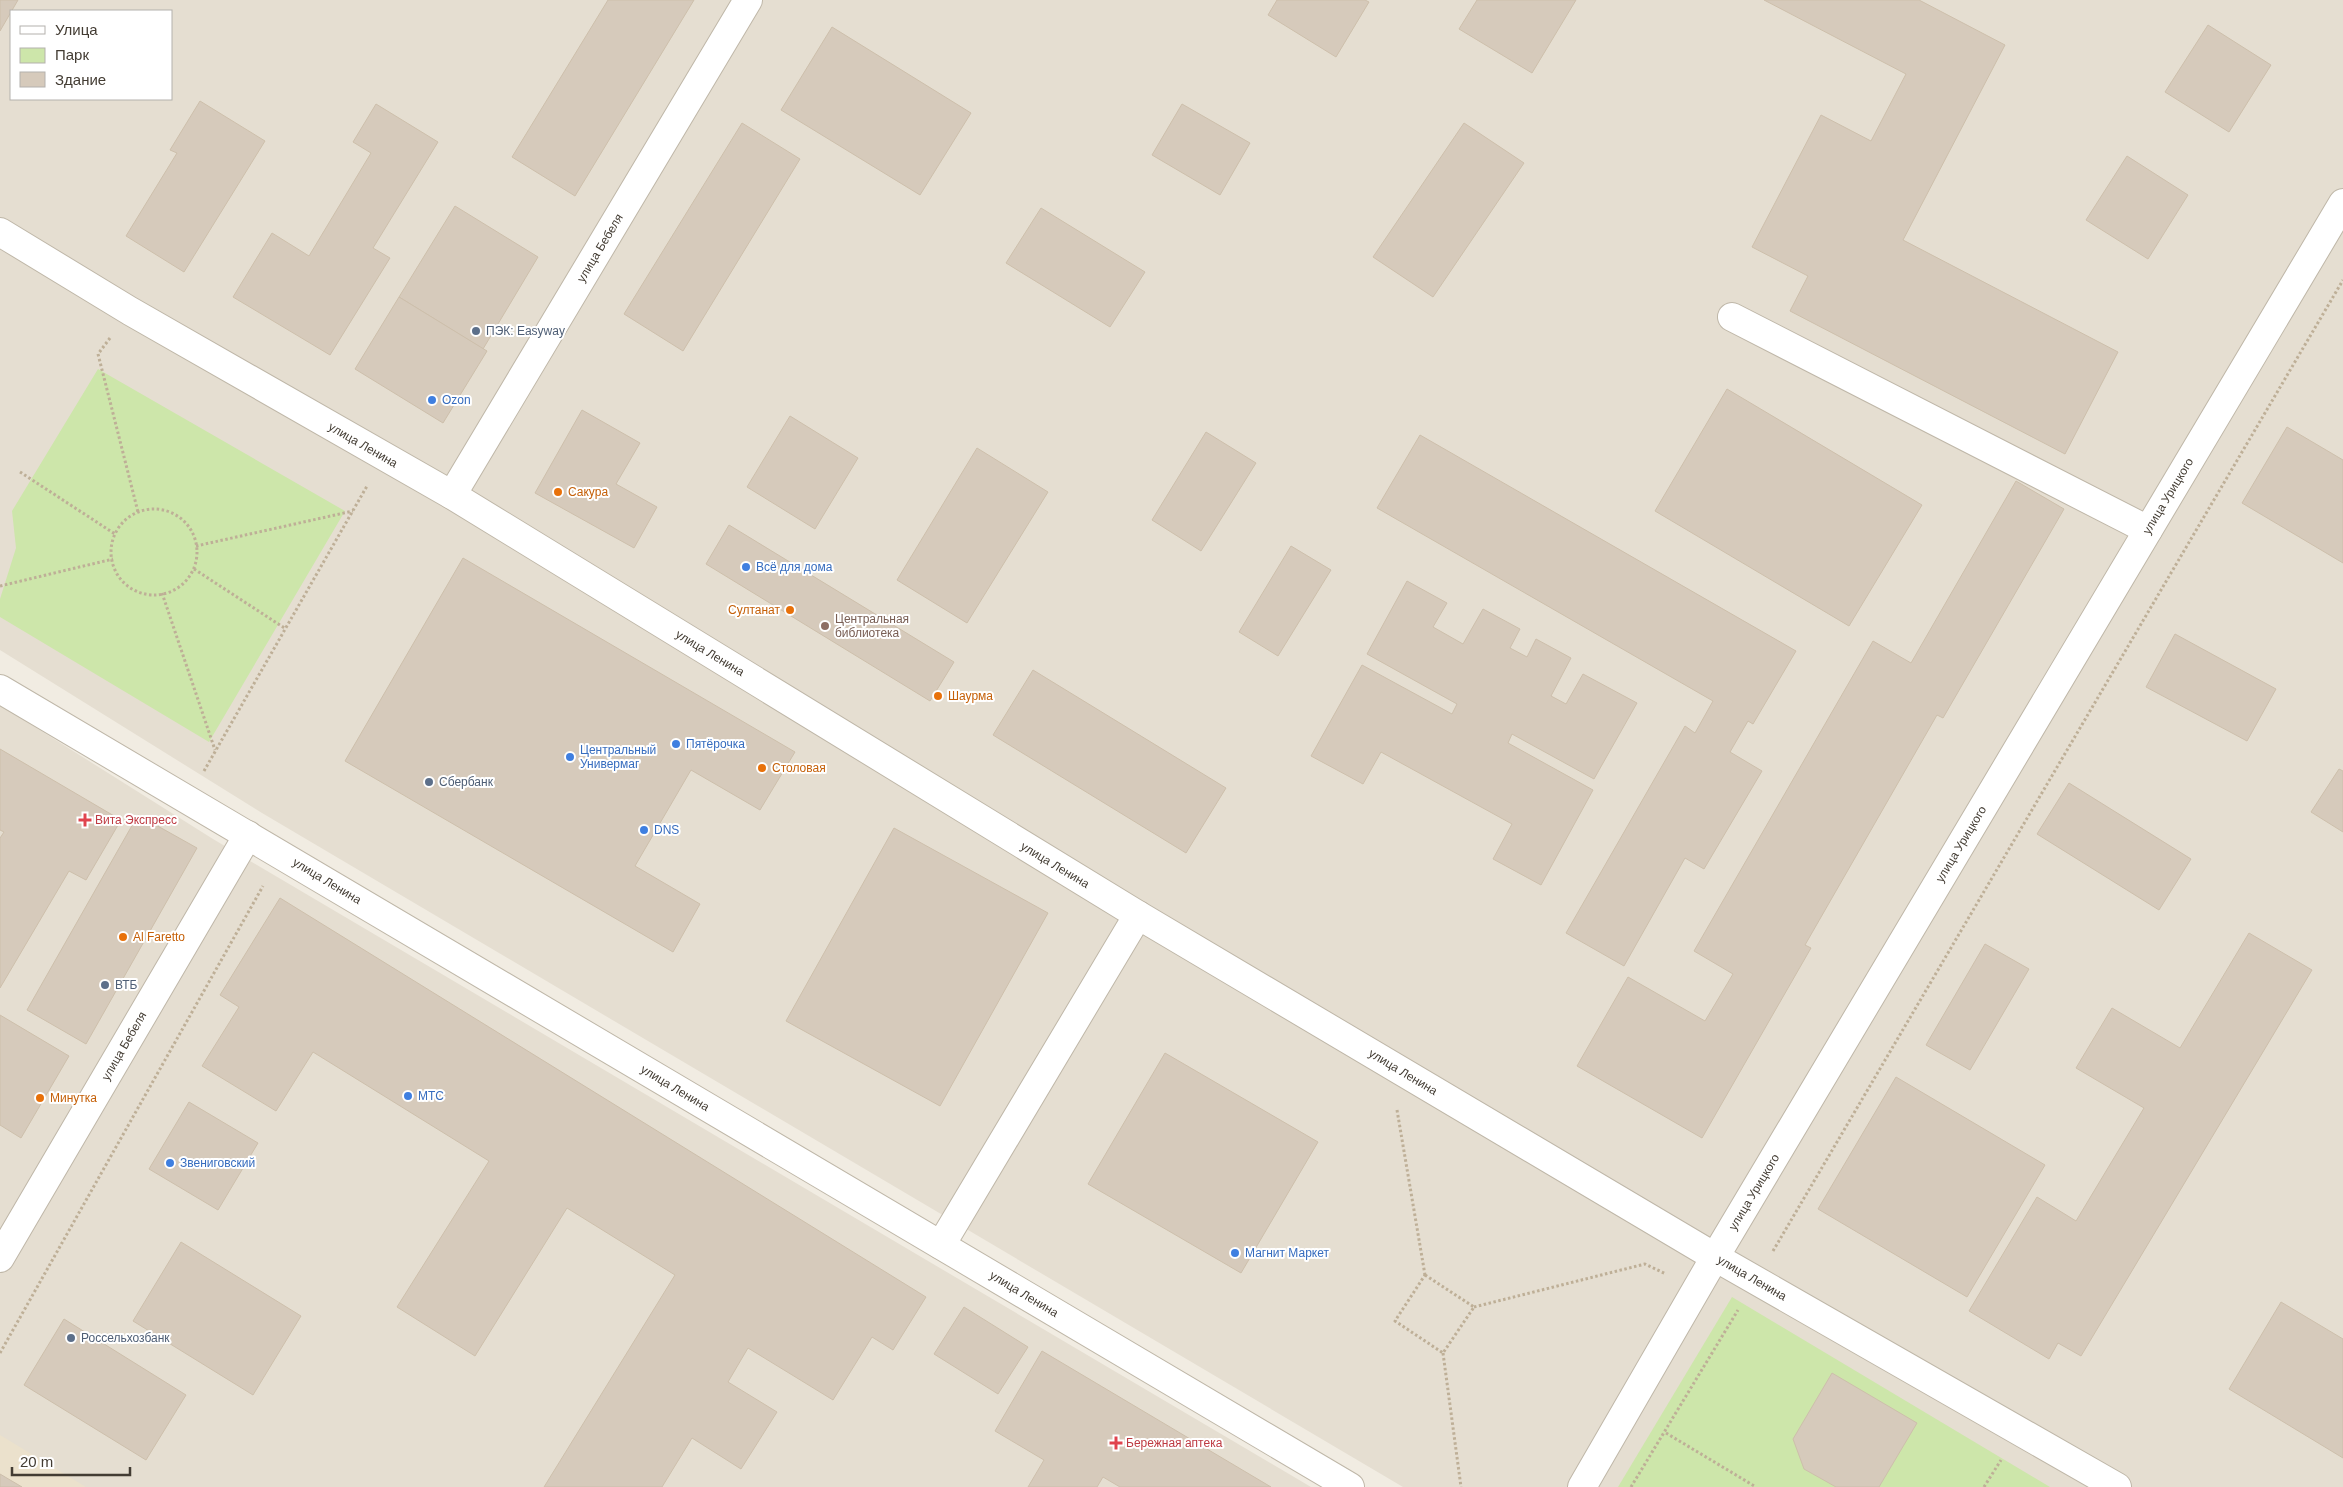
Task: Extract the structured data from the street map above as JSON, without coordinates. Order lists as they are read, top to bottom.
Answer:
{
  "streets": {
    "street": ["улица Бебеля", "улица Ленина", "улица Урицкого"]
  },
  "crossings": [
    ["улица Бебеля", "улица Ленина"],
    ["улица Ленина", "улица Урицкого"]
  ],
  "places": {
    "other": [
      "ПЭК: Easyway",
      "Ozon",
      "Сакура",
      "Всё для дома",
      "Султанат",
      "Центральная библиотека",
      "Шаурма",
      "Пятёрочка",
      "Центральный Универмаг",
      "Столовая",
      "Сбербанк",
      "DNS",
      "Al Faretto",
      "ВТБ",
      "МТС",
      "Минутка",
      "Звениговский",
      "Магнит Маркет",
      "Россельхозбанк"
    ],
    "health": ["Вита Экспресс", "Бережная аптека"]
  },
  "legend": ["Улица", "Парк", "Здание"],
  "scale_bar": "20 m"
}
